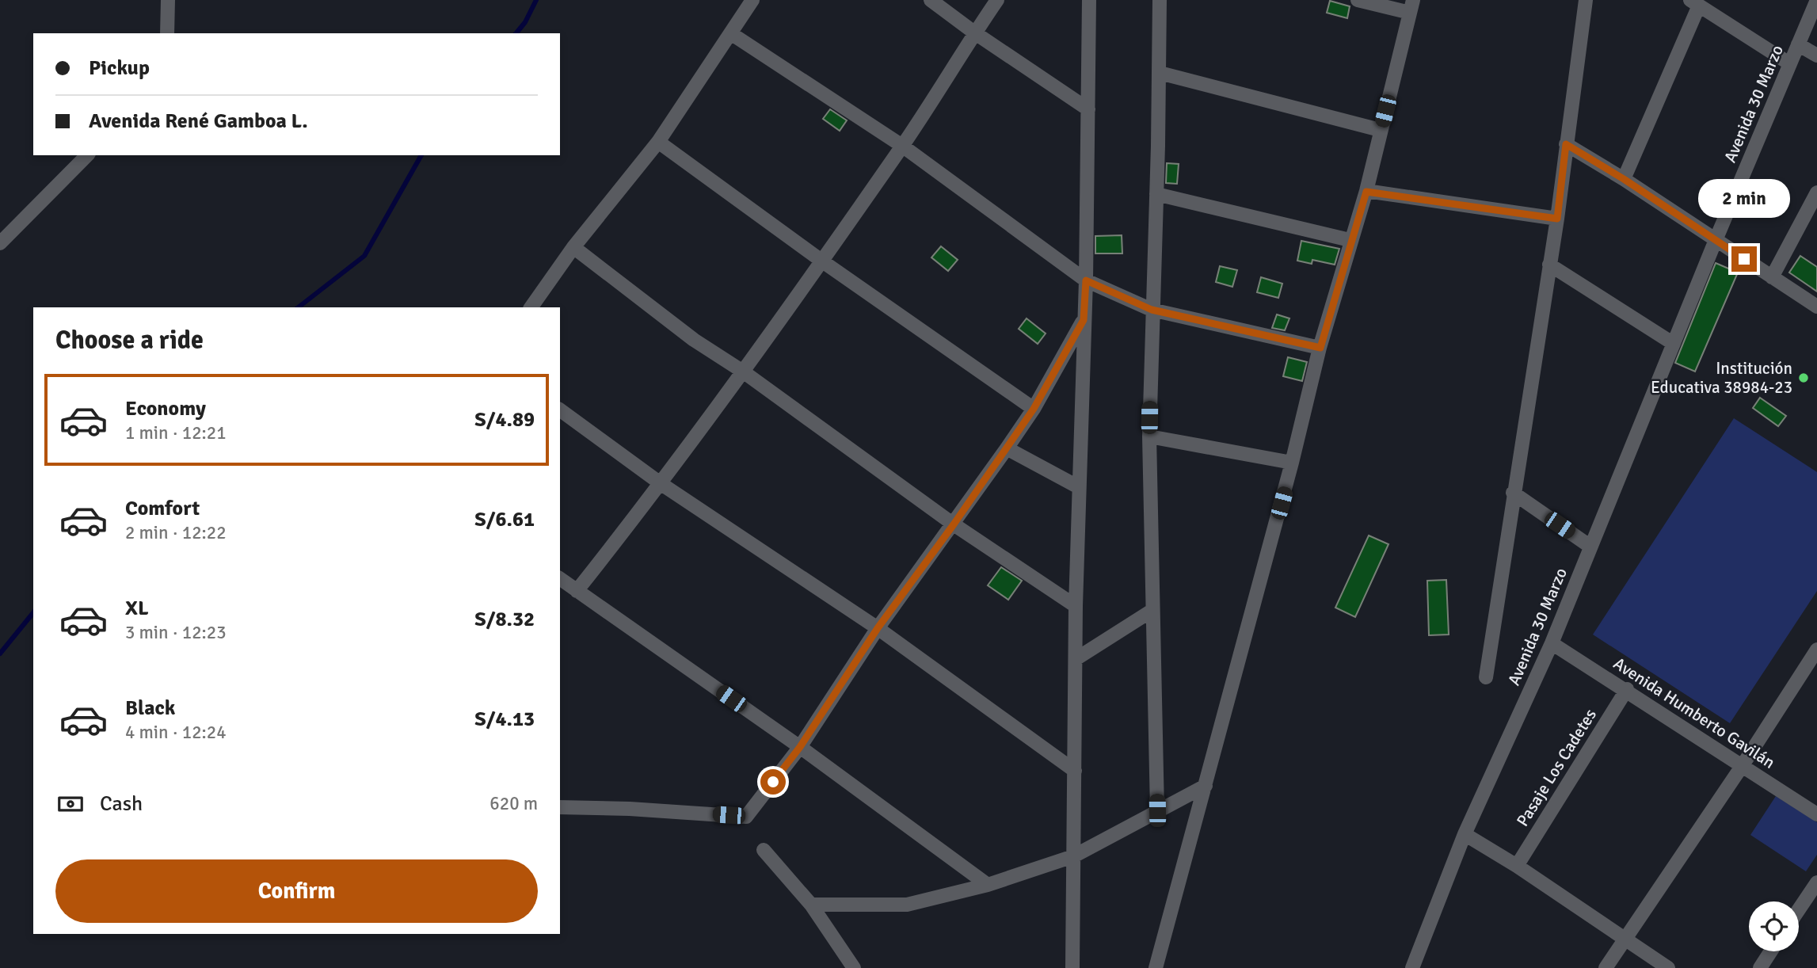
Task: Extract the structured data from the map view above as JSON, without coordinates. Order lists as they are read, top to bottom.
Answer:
{
  "streets": {
    "street": ["Avenida 30 Marzo", "Avenida Humberto Gavilán", "Pasaje Los Cadetes"]
  },
  "crossings": [
    ["Avenida 30 Marzo", "Avenida Humberto Gavilán"],
    ["Avenida Humberto Gavilán", "Pasaje Los Cadetes"]
  ],
  "places": ["Institución Educativa 38984-23"],
  "page": {
    "banner": ["Pickup", "Avenida René Gamboa L."],
    "bubble": "2 min",
    "heading": "Choose a ride",
    "list": [
      {
        "name": "Economy",
        "note": "1 min · 12:21",
        "value": "S/4.89"
      },
      {
        "name": "Comfort",
        "note": "2 min · 12:22",
        "value": "S/6.61"
      },
      {
        "name": "XL",
        "note": "3 min · 12:23",
        "value": "S/8.32"
      },
      {
        "name": "Black",
        "note": "4 min · 12:24",
        "value": "S/4.13"
      }
    ],
    "pay": ["Cash", "620 m"],
    "buttons": "Confirm"
  }
}
